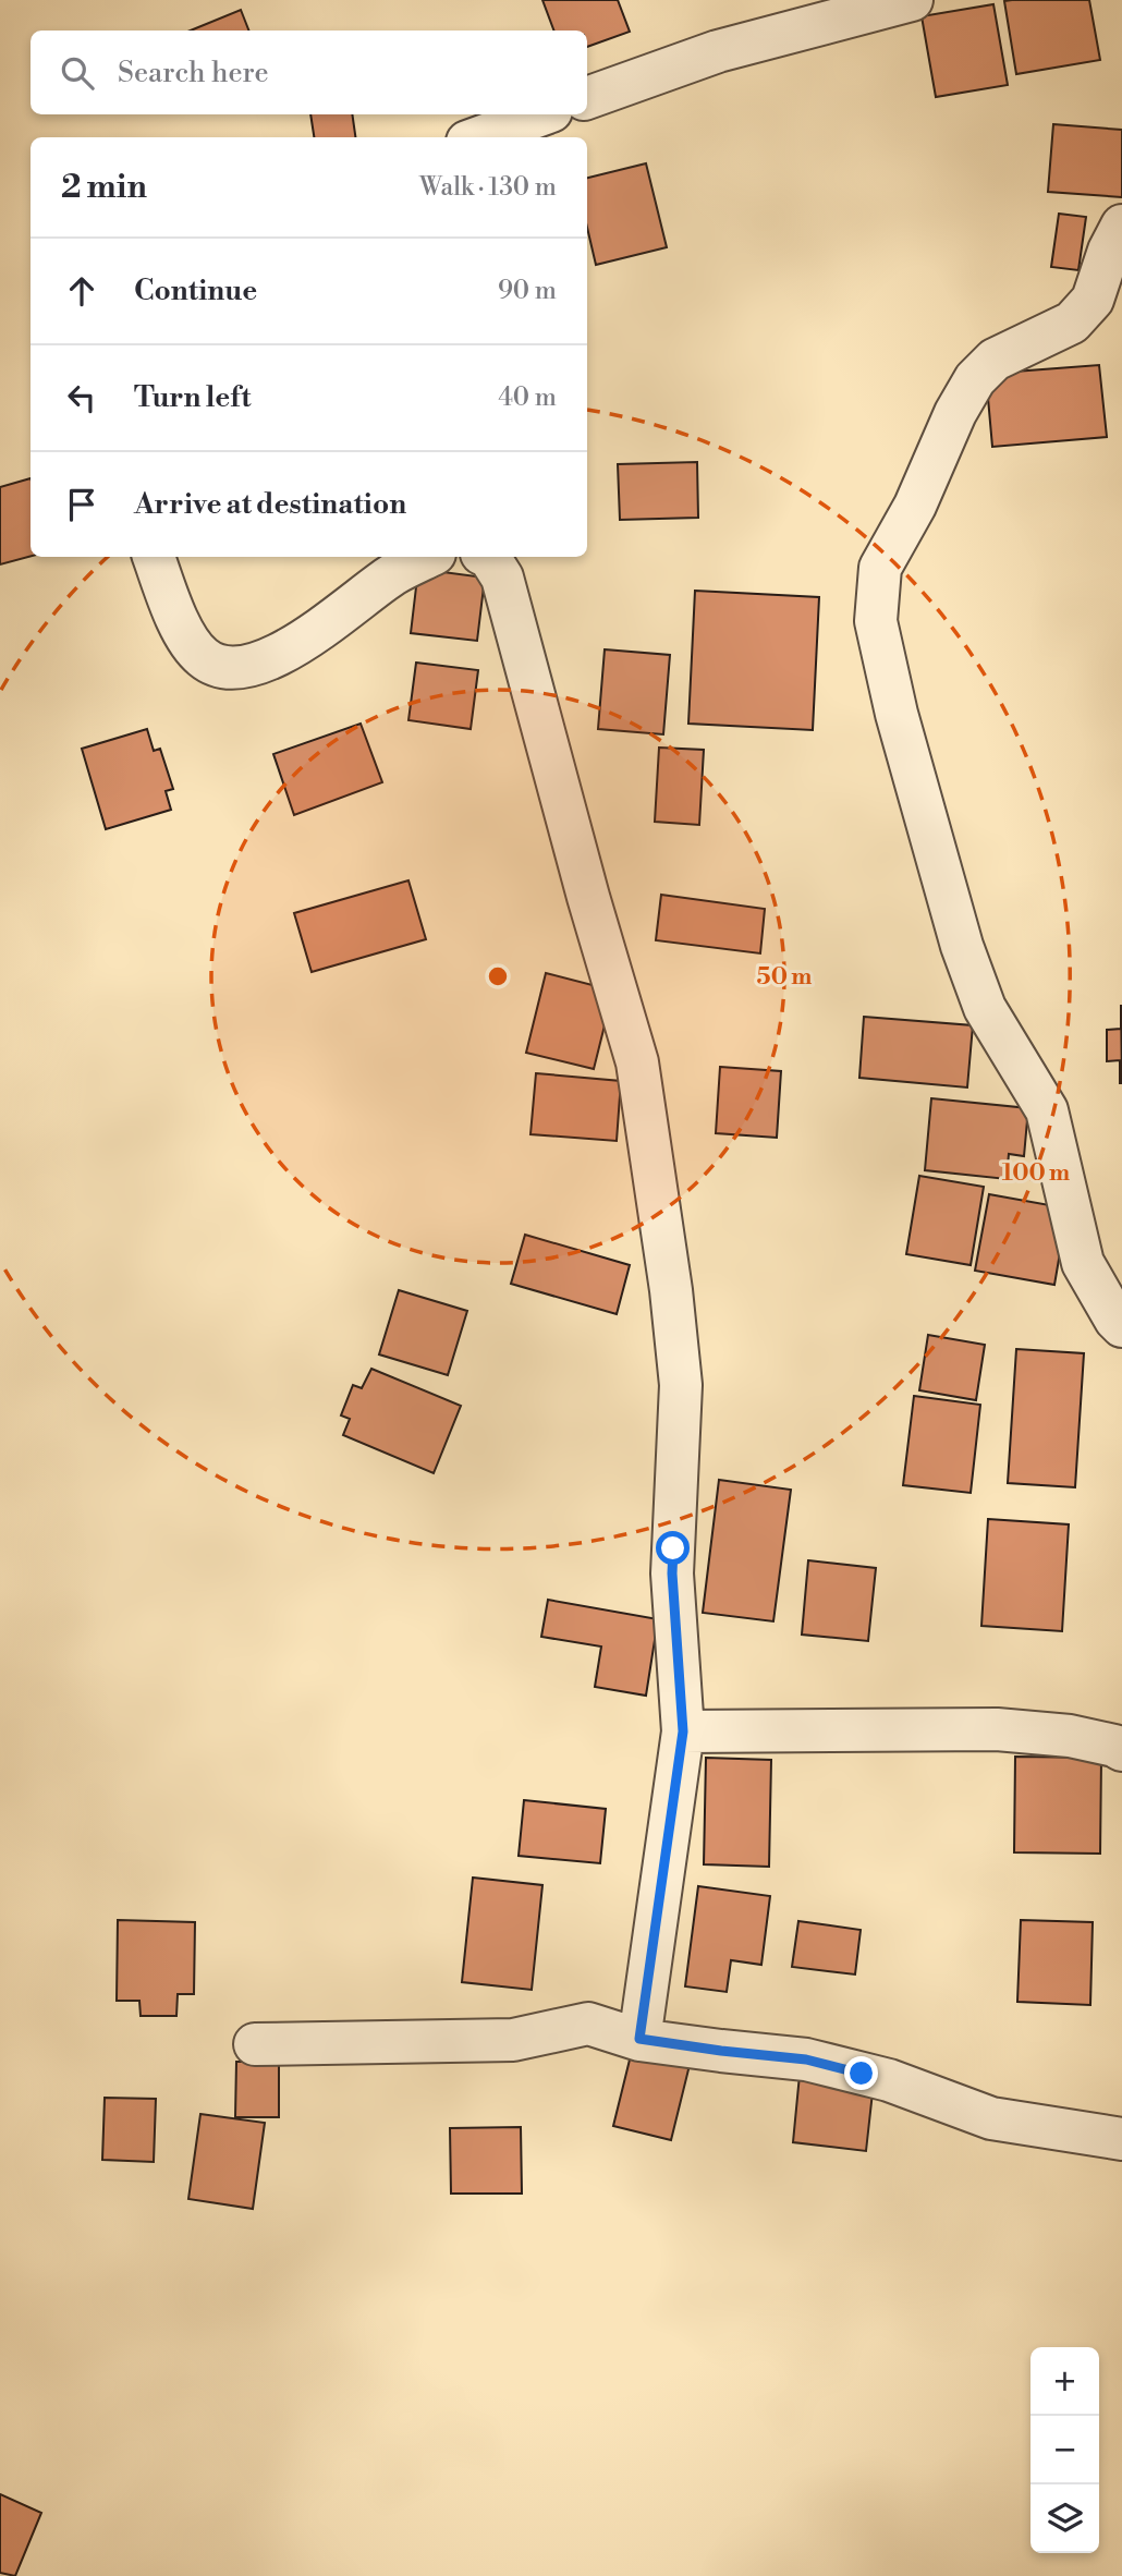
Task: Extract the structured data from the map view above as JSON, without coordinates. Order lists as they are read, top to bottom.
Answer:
{
  "page": {
    "search": "Search here",
    "heading": ["2 min", "Walk · 130 m"],
    "list": [
      ["Continue", "90 m"],
      ["Turn left", "40 m"],
      "Arrive at destination"
    ],
    "map_buttons": ["+", "−"]
  },
  "rings": ["50 m", "100 m"]
}
